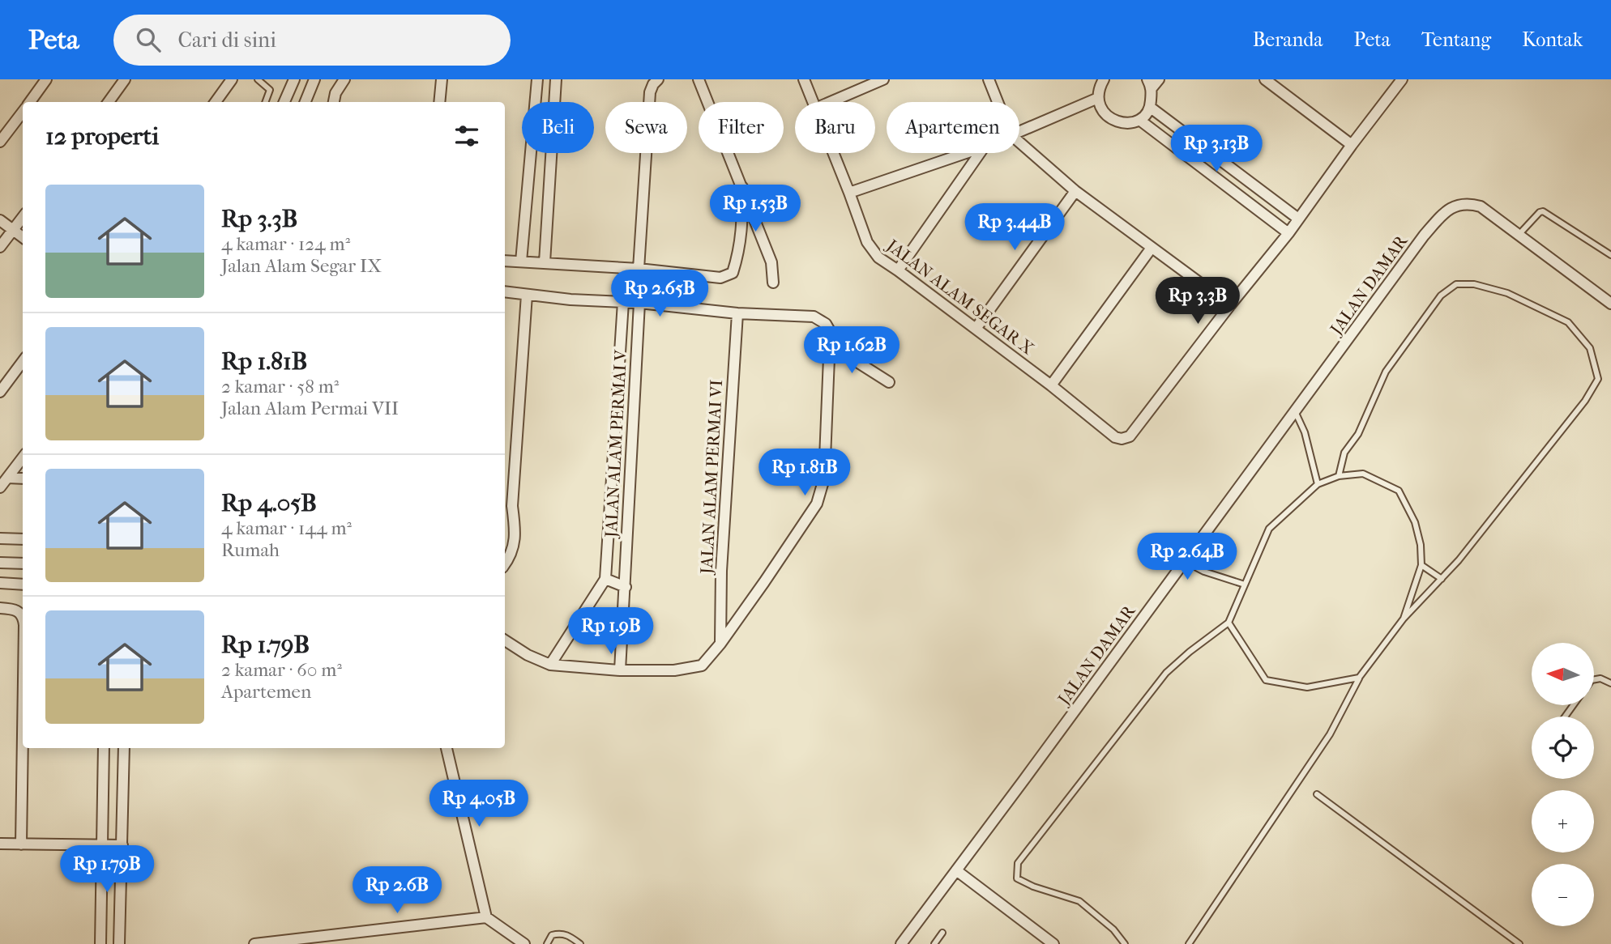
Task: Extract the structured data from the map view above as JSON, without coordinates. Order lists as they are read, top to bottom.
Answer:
{
  "streets": {
    "street": [
      "JALAN DAMAR",
      "JALAN ALAM SEGAR X",
      "JALAN ALAM PERMAI V",
      "JALAN ALAM PERMAI VI"
    ]
  },
  "north": "left",
  "page": {
    "header": "Peta",
    "search": "Cari di sini",
    "nav": [
      "Beranda",
      "Peta",
      "Tentang",
      "Kontak"
    ],
    "chip": [
      "Beli",
      "Sewa",
      "Filter",
      "Baru",
      "Apartemen"
    ],
    "heading": "12 properti",
    "price": [
      "Rp 3.13B",
      "Rp 1.53B",
      "Rp 3.44B",
      "Rp 2.65B",
      "Rp 3.3B",
      "Rp 1.62B",
      "Rp 1.81B",
      "Rp 2.64B",
      "Rp 1.9B",
      "Rp 4.05B",
      "Rp 1.79B",
      "Rp 2.6B"
    ],
    "list": [
      {
        "name": "Rp 3.3B",
        "note": "4 kamar · 124 m² · Jalan Alam Segar IX"
      },
      {
        "name": "Rp 1.81B",
        "note": "2 kamar · 58 m² · Jalan Alam Permai VII"
      },
      {
        "name": "Rp 4.05B",
        "note": "4 kamar · 144 m² · Rumah"
      },
      {
        "name": "Rp 1.79B",
        "note": "2 kamar · 60 m² · Apartemen"
      }
    ],
    "map_buttons": ["+", "−"]
  }
}
